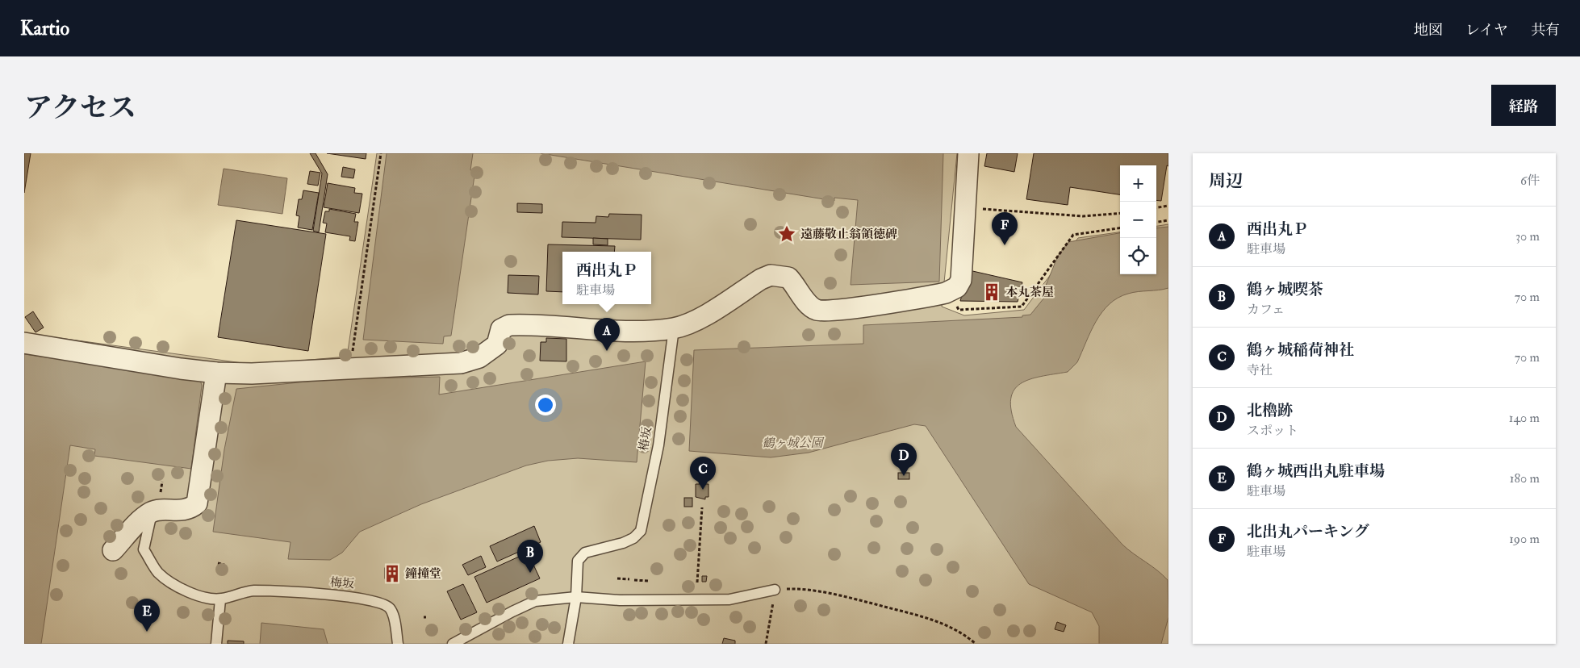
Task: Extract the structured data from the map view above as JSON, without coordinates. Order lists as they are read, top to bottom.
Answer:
{
  "streets": {
    "lane": ["椿坂", "梅坂"]
  },
  "parks": ["鶴ヶ城公園"],
  "places": {
    "place": ["遠藤敬止翁領徳碑"],
    "building": ["本丸茶屋", "鐘撞堂"]
  },
  "page": {
    "header": "Kartio",
    "nav": ["地図", "レイヤ", "共有"],
    "title": "アクセス",
    "buttons": "経路",
    "heading": ["周辺", "6件"],
    "map_buttons": ["+", "−"],
    "list": [
      {
        "mark": "A",
        "name": "西出丸Ｐ",
        "note": "駐車場",
        "value": "30 m"
      },
      {
        "mark": "B",
        "name": "鶴ヶ城喫茶",
        "note": "カフェ",
        "value": "70 m"
      },
      {
        "mark": "C",
        "name": "鶴ヶ城稲荷神社",
        "note": "寺社",
        "value": "70 m"
      },
      {
        "mark": "D",
        "name": "北櫓跡",
        "note": "スポット",
        "value": "140 m"
      },
      {
        "mark": "E",
        "name": "鶴ヶ城西出丸駐車場",
        "note": "駐車場",
        "value": "180 m"
      },
      {
        "mark": "F",
        "name": "北出丸パーキング",
        "note": "駐車場",
        "value": "190 m"
      }
    ],
    "pins": [
      "F",
      "A",
      "D",
      "C",
      "B",
      "E"
    ],
    "popup": ["西出丸Ｐ", "駐車場"]
  }
}
